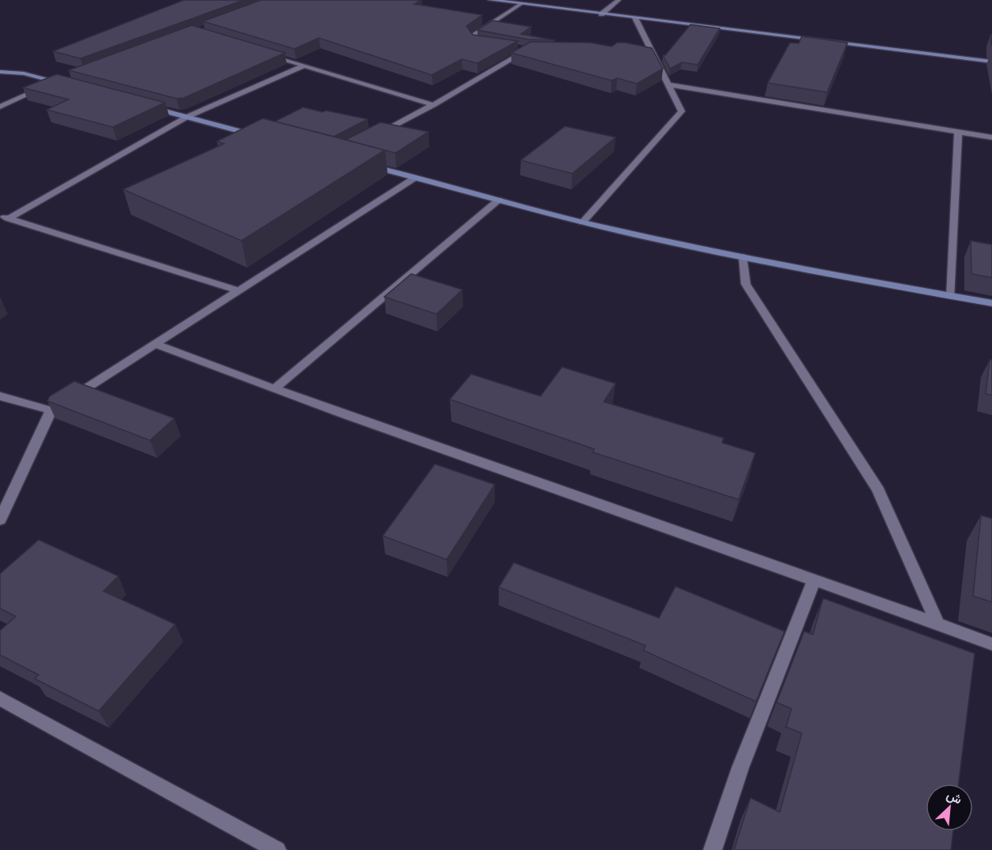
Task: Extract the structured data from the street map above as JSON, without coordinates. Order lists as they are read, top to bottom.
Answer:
{
  "north": "top right"
}
